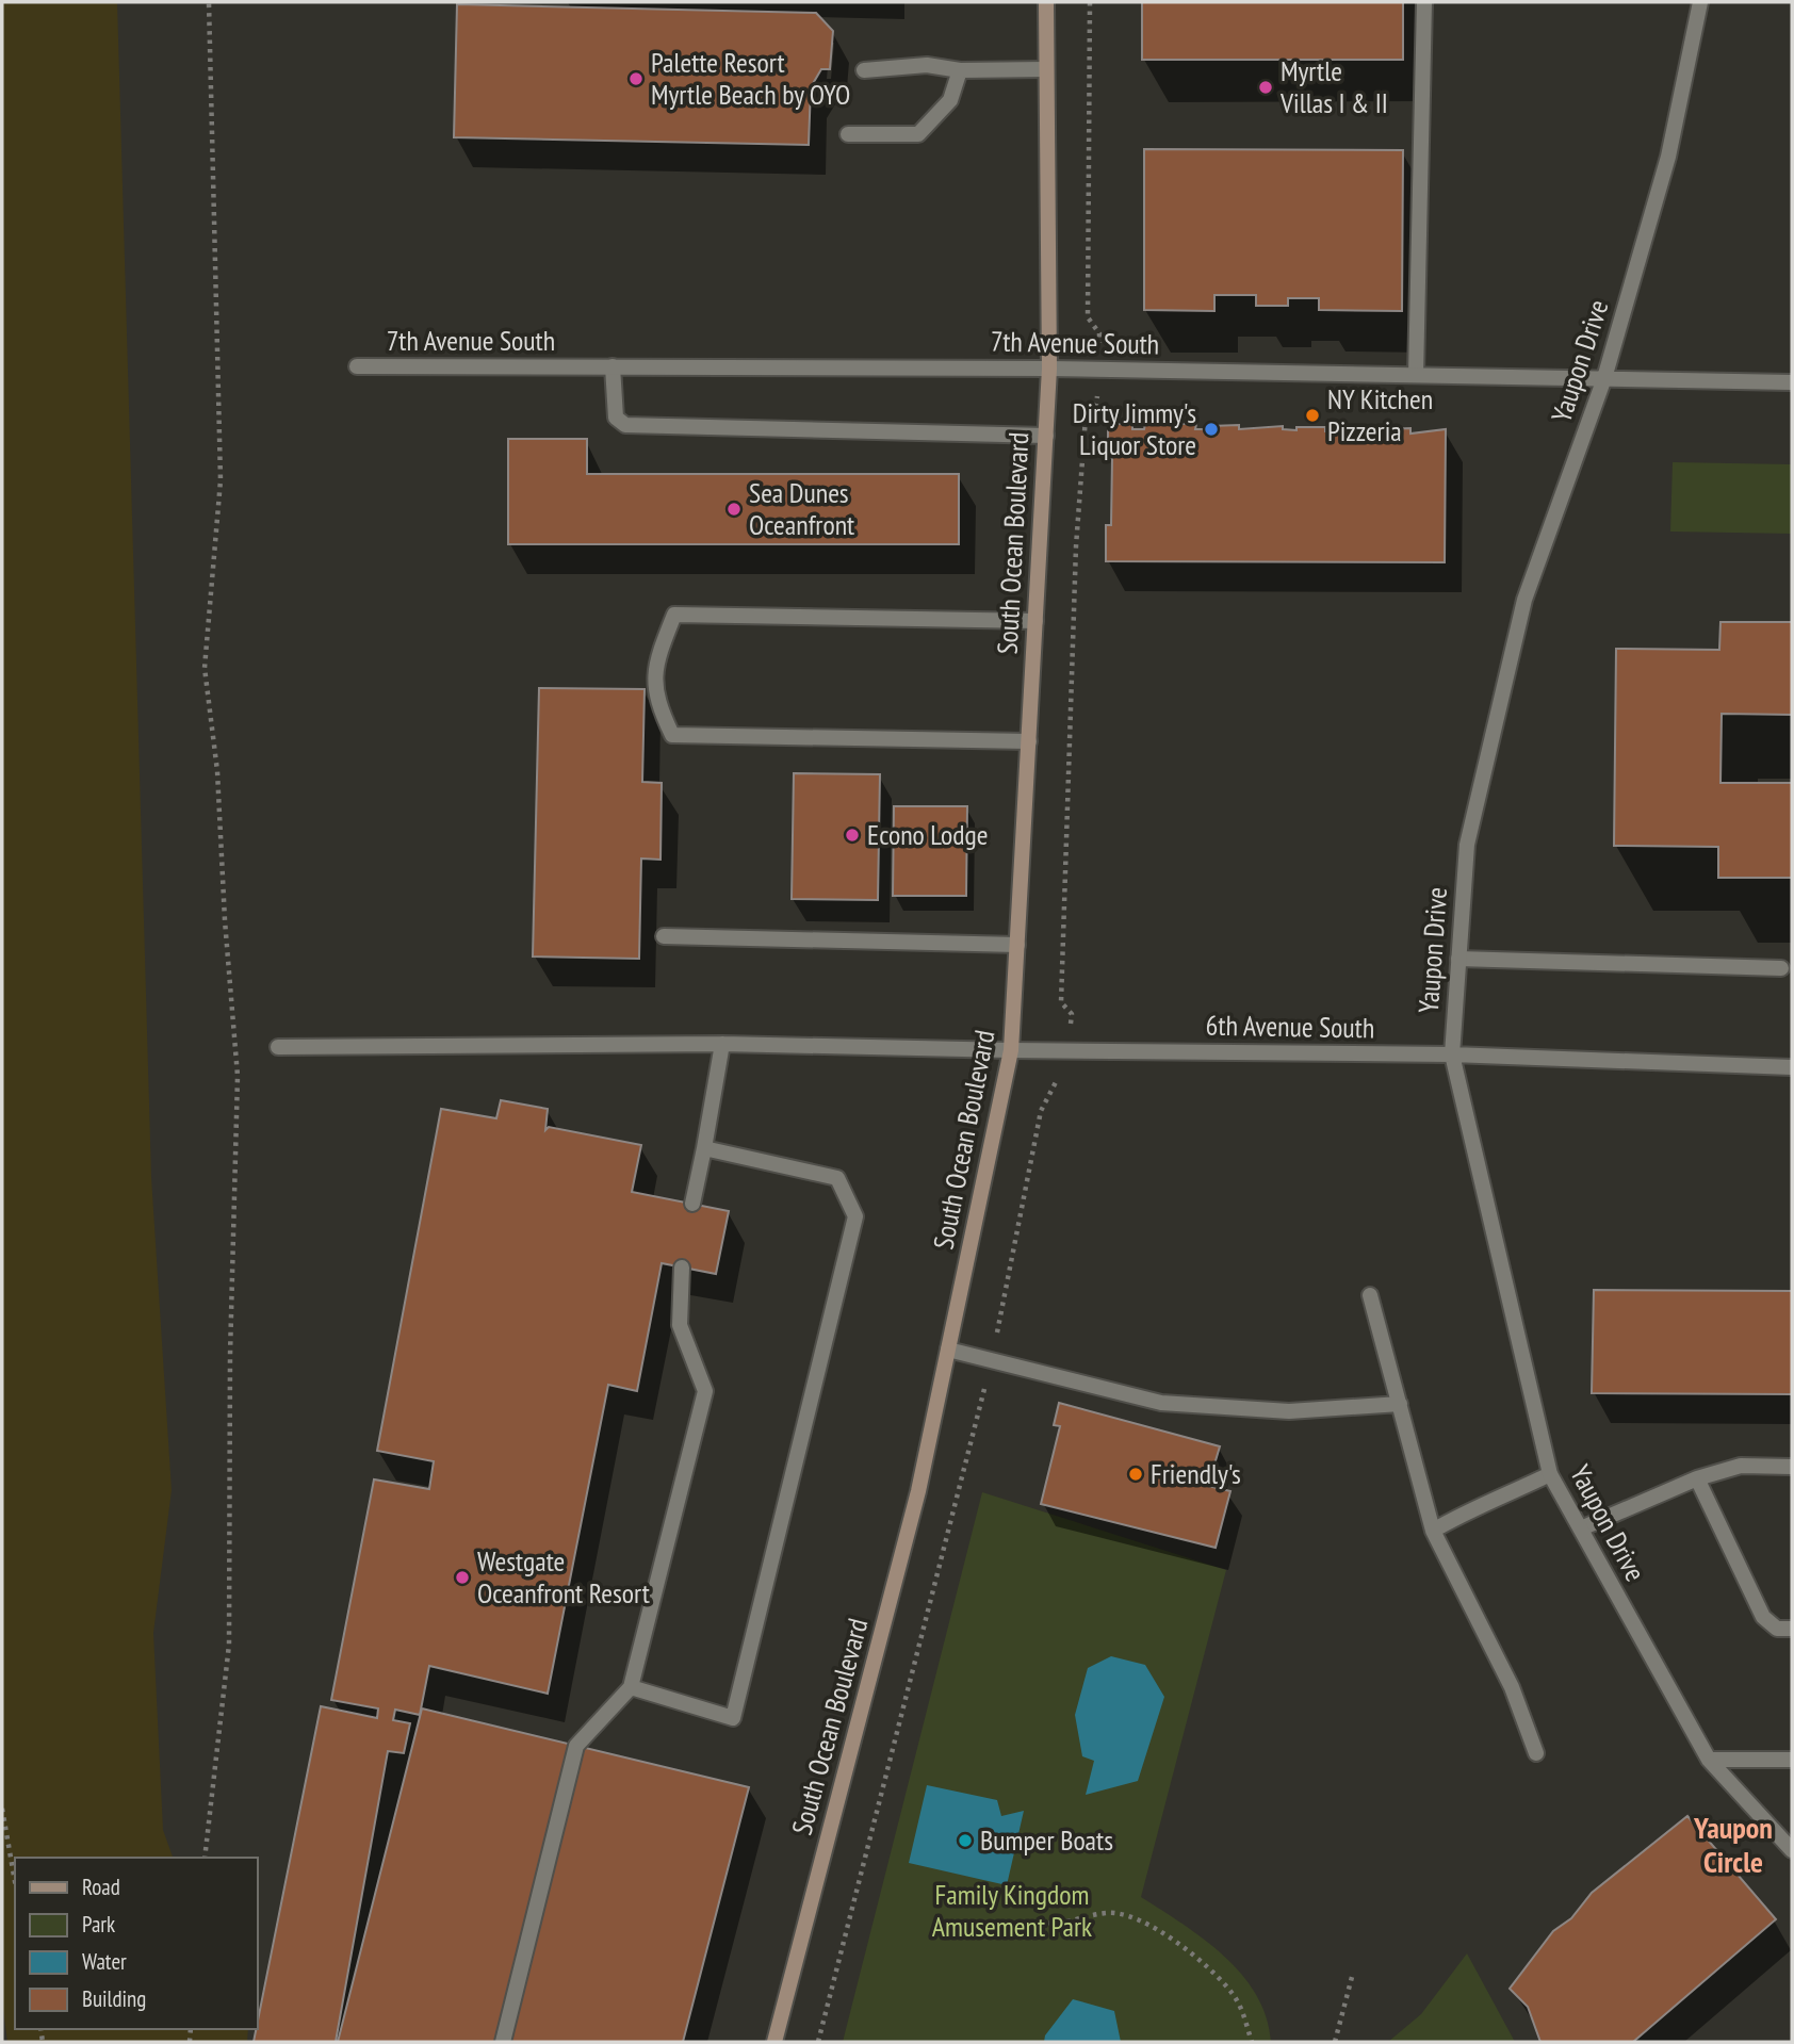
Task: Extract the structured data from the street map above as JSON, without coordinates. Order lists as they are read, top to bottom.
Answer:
{
  "streets": {
    "main road": ["South Ocean Boulevard"],
    "street": ["7th Avenue South", "Yaupon Drive", "6th Avenue South"]
  },
  "crossings": [
    ["7th Avenue South", "Yaupon Drive"],
    ["7th Avenue South", "South Ocean Boulevard"],
    ["Yaupon Drive", "6th Avenue South"],
    ["South Ocean Boulevard", "6th Avenue South"]
  ],
  "districts": ["Yaupon Circle"],
  "parks": ["Family Kingdom Amusement Park"],
  "places": [
    "Palette Resort Myrtle Beach by OYO",
    "Myrtle Villas I & II",
    "NY Kitchen Pizzeria",
    "Dirty Jimmy's Liquor Store",
    "Sea Dunes Oceanfront",
    "Econo Lodge",
    "Friendly's",
    "Westgate Oceanfront Resort",
    "Bumper Boats"
  ],
  "legend": [
    "Road",
    "Park",
    "Water",
    "Building"
  ]
}
